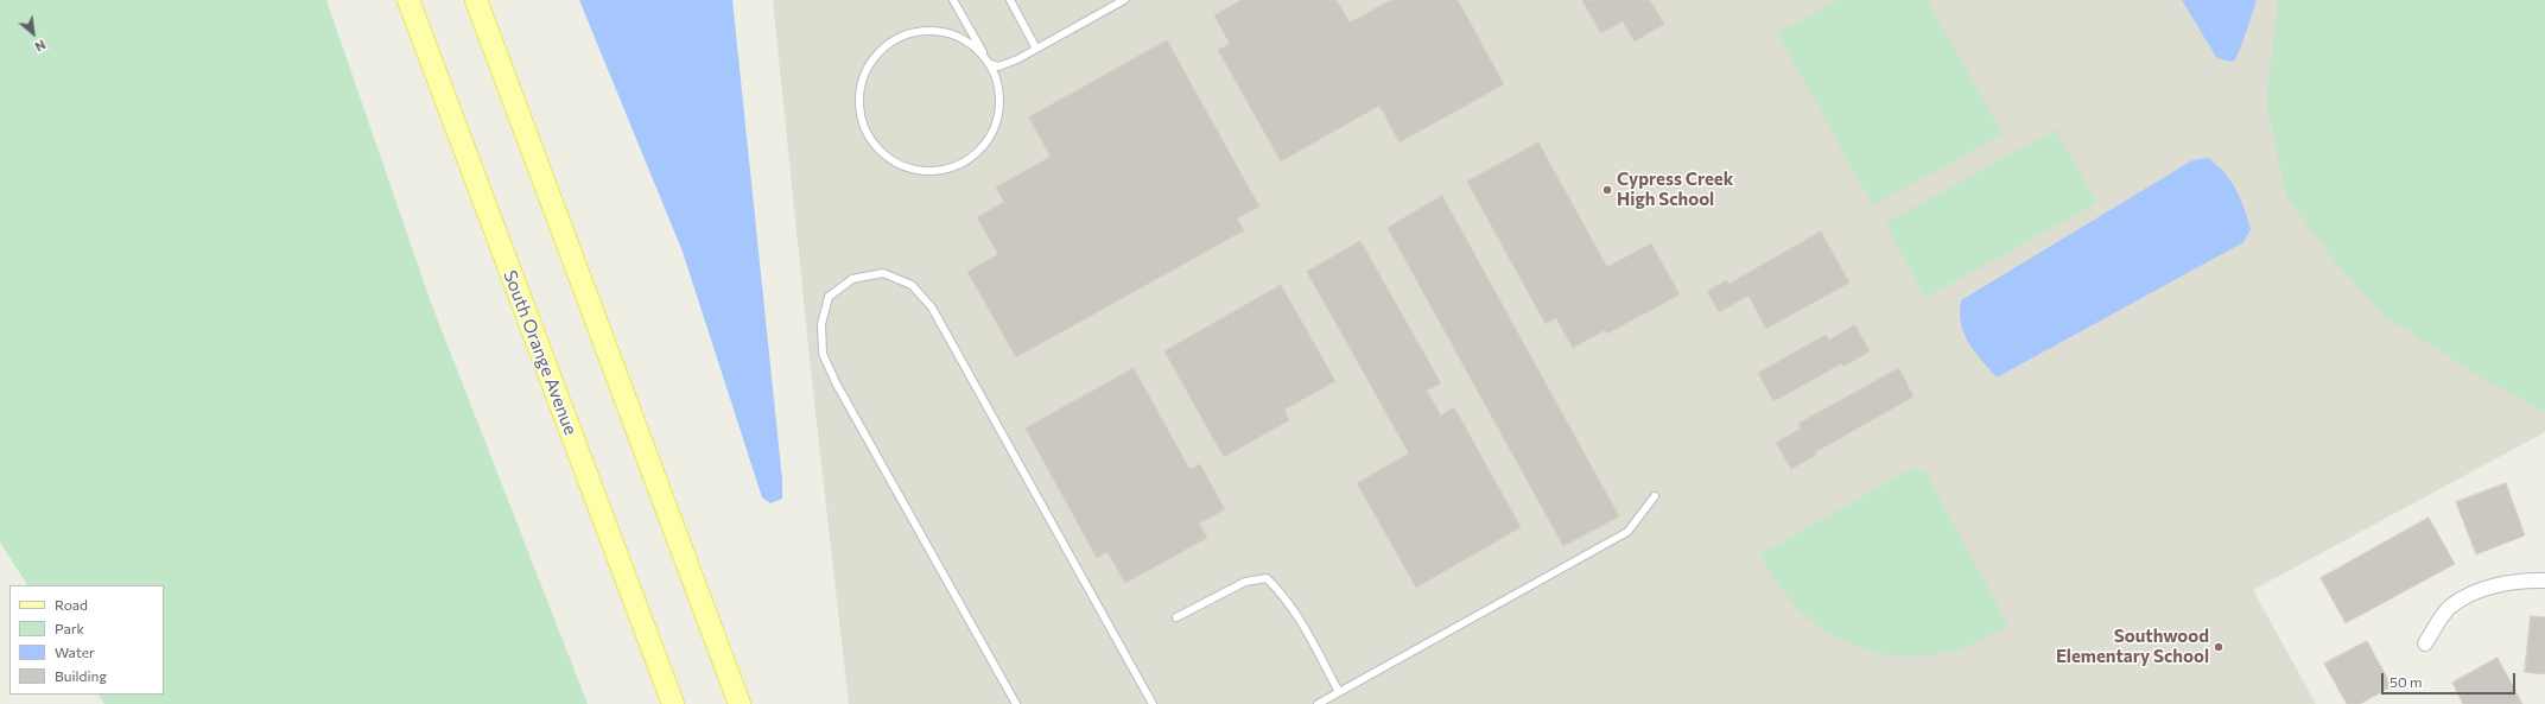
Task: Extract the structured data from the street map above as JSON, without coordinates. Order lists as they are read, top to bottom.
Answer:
{
  "streets": {
    "main road": ["South Orange Avenue"]
  },
  "places": ["Cypress Creek High School", "Southwood Elementary School"],
  "legend": [
    "Road",
    "Park",
    "Water",
    "Building"
  ],
  "scale_bar": "50 m",
  "north": "bottom right"
}
